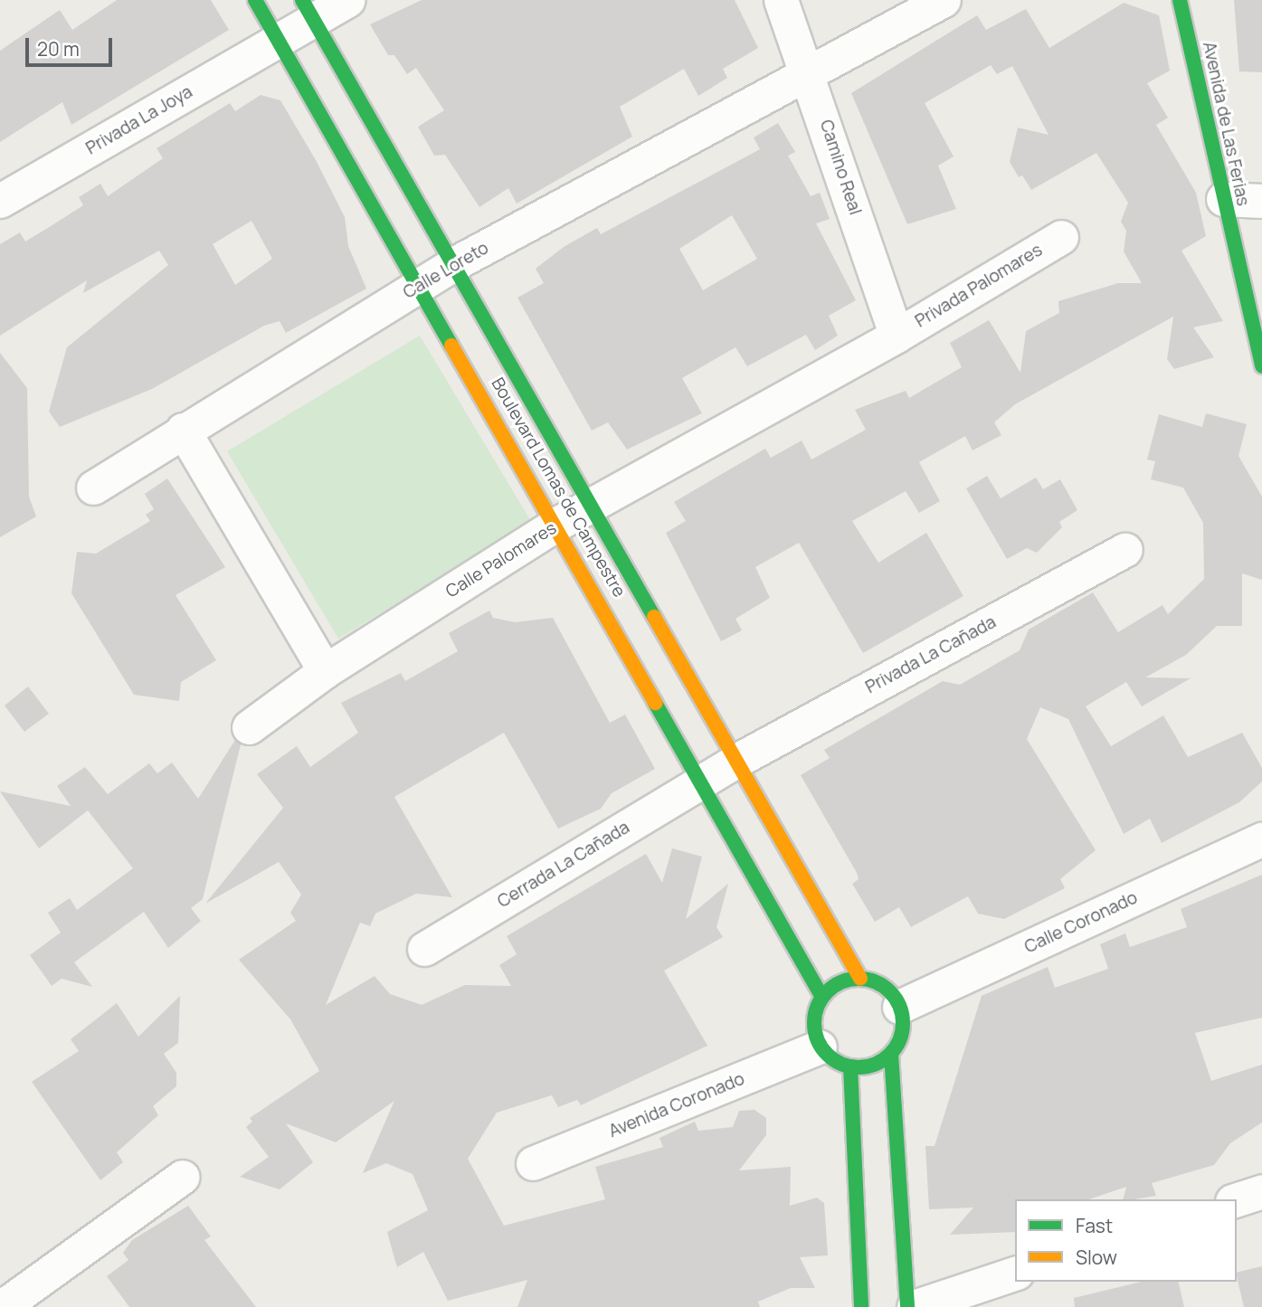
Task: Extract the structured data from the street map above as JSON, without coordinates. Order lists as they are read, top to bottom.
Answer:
{
  "streets": {
    "main road": ["Avenida de Las Ferias", "Boulevard Lomas de Campestre"],
    "street": [
      "Privada La Joya",
      "Camino Real",
      "Calle Loreto",
      "Privada Palomares",
      "Calle Palomares",
      "Privada La Cañada",
      "Cerrada La Cañada",
      "Calle Coronado",
      "Avenida Coronado"
    ]
  },
  "crossings": [
    ["Privada La Joya", "Boulevard Lomas de Campestre"],
    ["Camino Real", "Calle Loreto"],
    ["Camino Real", "Privada Palomares"],
    ["Camino Real", "Calle Palomares"],
    ["Calle Loreto", "Boulevard Lomas de Campestre"],
    ["Privada Palomares", "Calle Palomares"],
    ["Boulevard Lomas de Campestre", "Calle Palomares"],
    ["Boulevard Lomas de Campestre", "Privada La Cañada"],
    ["Boulevard Lomas de Campestre", "Cerrada La Cañada"],
    ["Boulevard Lomas de Campestre", "Calle Coronado"],
    ["Boulevard Lomas de Campestre", "Avenida Coronado"],
    ["Privada La Cañada", "Cerrada La Cañada"],
    ["Calle Coronado", "Avenida Coronado"]
  ],
  "legend": ["Fast", "Slow"],
  "scale_bar": "20 m"
}
